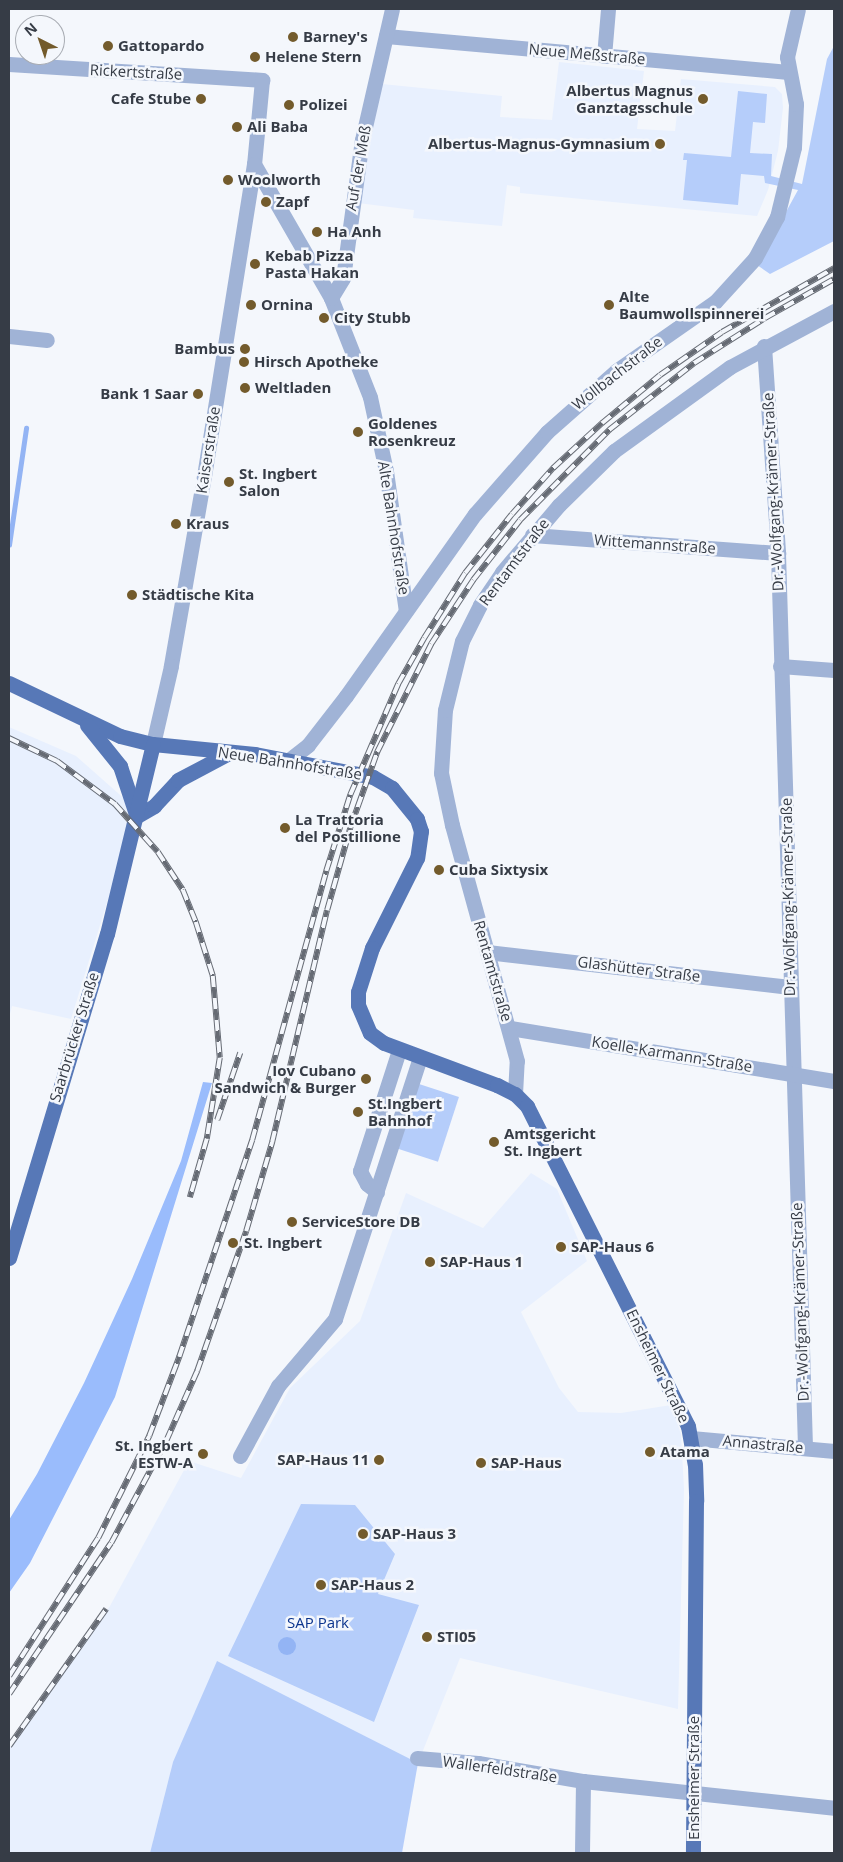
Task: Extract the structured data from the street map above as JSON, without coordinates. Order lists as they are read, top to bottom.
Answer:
{
  "streets": {
    "main road": [
      "Kaiserstraße",
      "Neue Bahnhofstraße",
      "Saarbrücker Straße",
      "Ensheimer Straße"
    ],
    "street": [
      "Neue Meßstraße",
      "Rickertstraße",
      "Auf der Meß",
      "Wollbachstraße",
      "Dr.-Wolfgang-Krämer-Straße",
      "Alte Bahnhofstraße",
      "Wittemannstraße",
      "Rentamtstraße",
      "Glashütter Straße",
      "Koelle-Karmann-Straße",
      "Annastraße",
      "Wallerfeldstraße"
    ]
  },
  "crossings": [
    ["Neue Meßstraße", "Auf der Meß"],
    ["Neue Meßstraße", "Wollbachstraße"],
    ["Rickertstraße", "Kaiserstraße"],
    ["Auf der Meß", "Alte Bahnhofstraße"],
    ["Wollbachstraße", "Alte Bahnhofstraße"],
    ["Kaiserstraße", "Alte Bahnhofstraße"],
    ["Kaiserstraße", "Neue Bahnhofstraße"],
    ["Kaiserstraße", "Saarbrücker Straße"],
    ["Dr.-Wolfgang-Krämer-Straße", "Wittemannstraße"],
    ["Dr.-Wolfgang-Krämer-Straße", "Rentamtstraße"],
    ["Dr.-Wolfgang-Krämer-Straße", "Glashütter Straße"],
    ["Dr.-Wolfgang-Krämer-Straße", "Koelle-Karmann-Straße"],
    ["Dr.-Wolfgang-Krämer-Straße", "Annastraße"],
    ["Alte Bahnhofstraße", "Neue Bahnhofstraße"],
    ["Wittemannstraße", "Rentamtstraße"],
    ["Rentamtstraße", "Glashütter Straße"],
    ["Rentamtstraße", "Koelle-Karmann-Straße"],
    ["Rentamtstraße", "Ensheimer Straße"],
    ["Neue Bahnhofstraße", "Ensheimer Straße"],
    ["Ensheimer Straße", "Annastraße"],
    ["Ensheimer Straße", "Wallerfeldstraße"]
  ],
  "parks": ["SAP Park"],
  "places": [
    "Barney's",
    "Gattopardo",
    "Helene Stern",
    "Cafe Stube",
    "Albertus Magnus Ganztagsschule",
    "Polizei",
    "Ali Baba",
    "Albertus-Magnus-Gymnasium",
    "Woolworth",
    "Zapf",
    "Ha Anh",
    "Kebab Pizza Pasta Hakan",
    "Ornina",
    "Alte Baumwollspinnerei",
    "City Stubb",
    "Bambus",
    "Hirsch Apotheke",
    "Weltladen",
    "Bank 1 Saar",
    "Goldenes Rosenkreuz",
    "St. Ingbert Salon",
    "Kraus",
    "Städtische Kita",
    "La Trattoria del Postillione",
    "Cuba Sixtysix",
    "Iov Cubano Sandwich & Burger",
    "St.Ingbert Bahnhof",
    "Amtsgericht St. Ingbert",
    "ServiceStore DB",
    "St. Ingbert",
    "SAP-Haus 6",
    "SAP-Haus 1",
    "Atama",
    "St. Ingbert ESTW-A",
    "SAP-Haus 11",
    "SAP-Haus",
    "SAP-Haus 3",
    "SAP-Haus 2",
    "STI05"
  ],
  "north": "top left"
}
